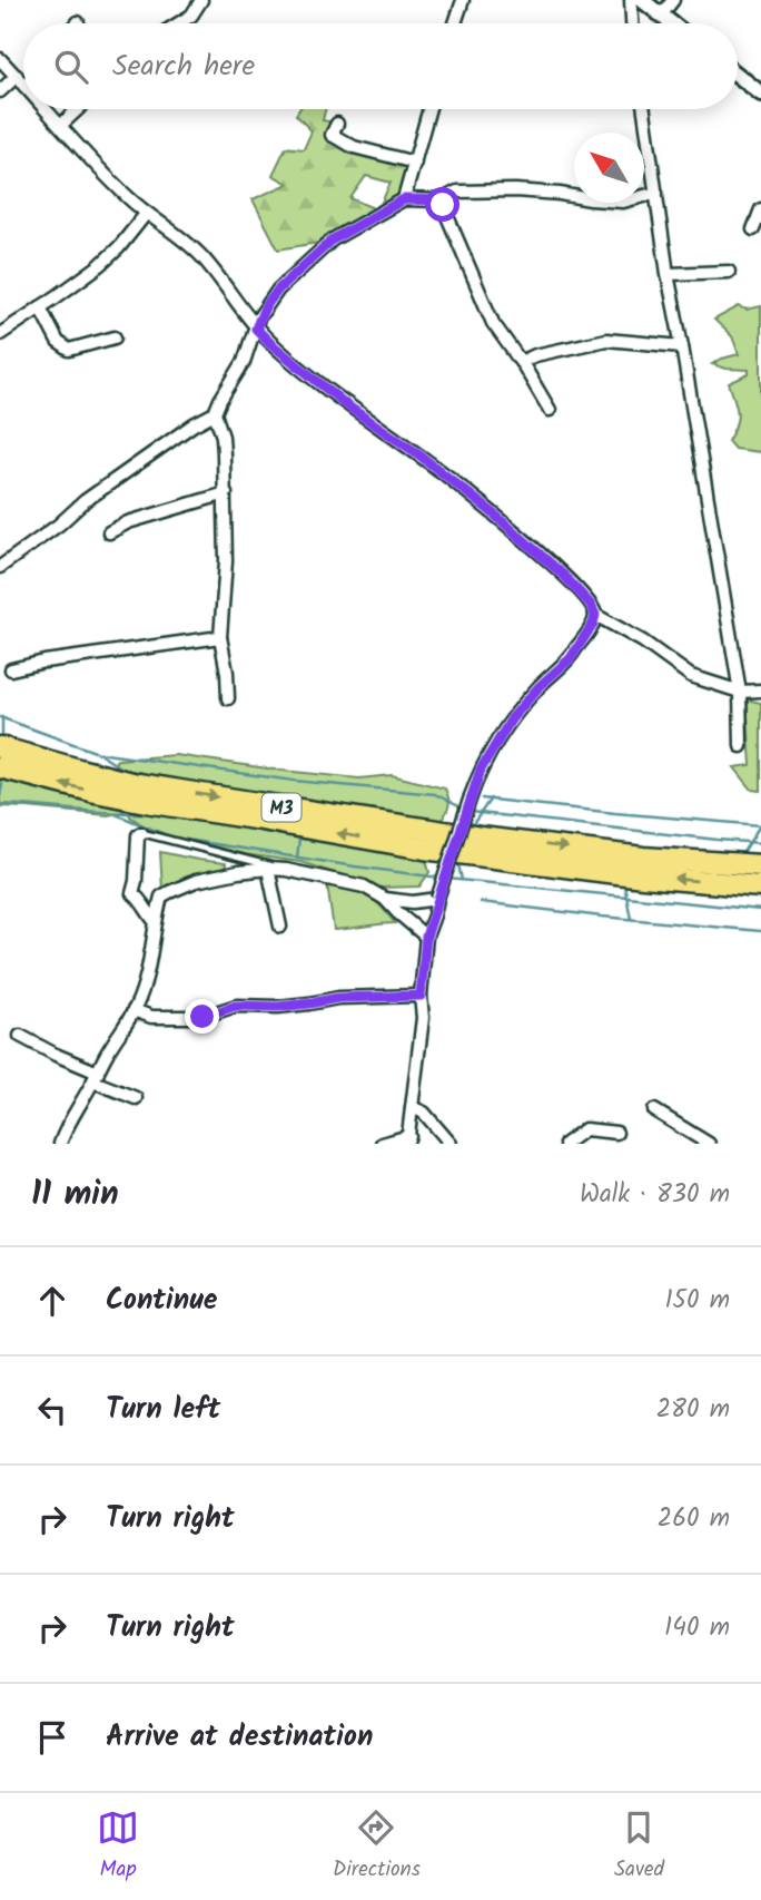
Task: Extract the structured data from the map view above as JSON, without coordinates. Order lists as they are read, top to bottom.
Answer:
{
  "streets": {
    "highway": ["M3"]
  },
  "north": "top left",
  "page": {
    "search": "Search here",
    "heading": ["11 min", "Walk · 830 m"],
    "list": [
      ["Continue", "150 m"],
      ["Turn left", "280 m"],
      ["Turn right", "260 m"],
      ["Turn right", "140 m"],
      "Arrive at destination"
    ],
    "nav": ["Map", "Directions", "Saved"]
  }
}
